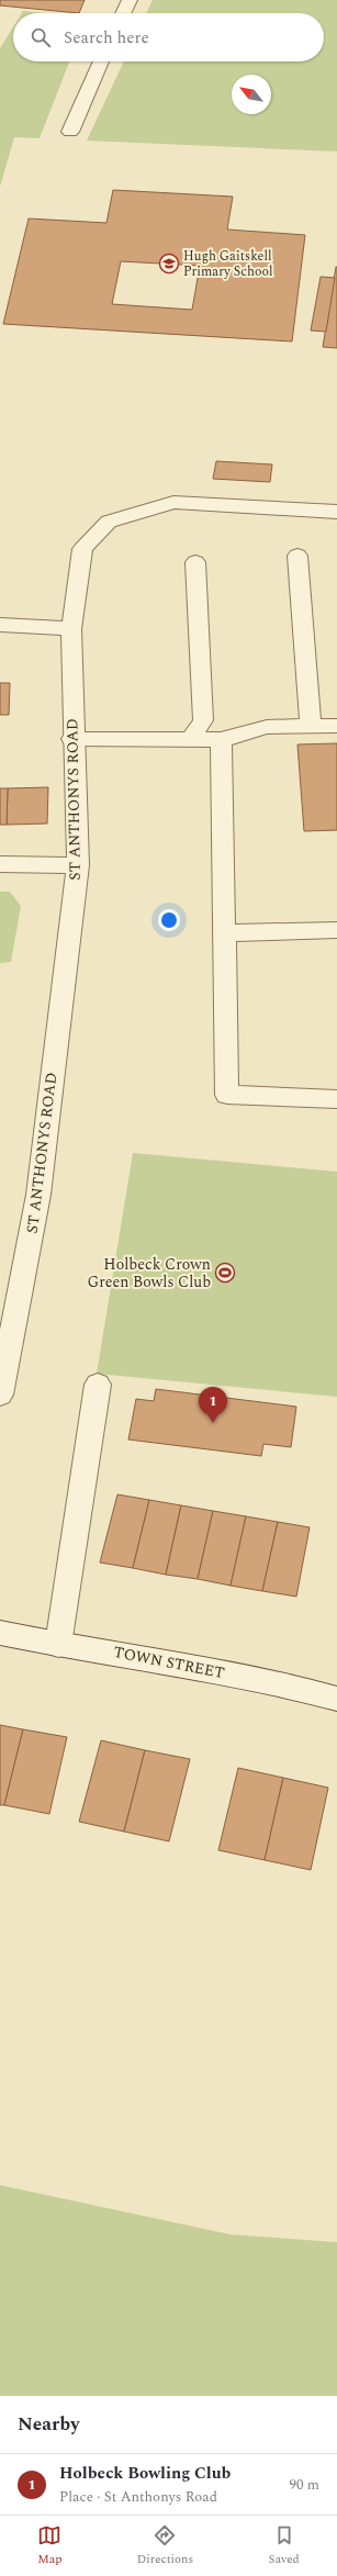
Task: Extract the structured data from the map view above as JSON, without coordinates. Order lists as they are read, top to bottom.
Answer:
{
  "streets": {
    "street": ["ST ANTHONYS ROAD", "TOWN STREET"]
  },
  "places": {
    "school or university": ["Hugh Gaitskell Primary School"],
    "sports": ["Holbeck Crown Green Bowls Club"]
  },
  "north": "top left",
  "page": {
    "search": "Search here",
    "pins": "1",
    "heading": "Nearby",
    "list": [
      {
        "mark": "1",
        "name": "Holbeck Bowling Club",
        "note": "Place · St Anthonys Road",
        "value": "90 m"
      }
    ],
    "nav": ["Map", "Directions", "Saved"]
  }
}
